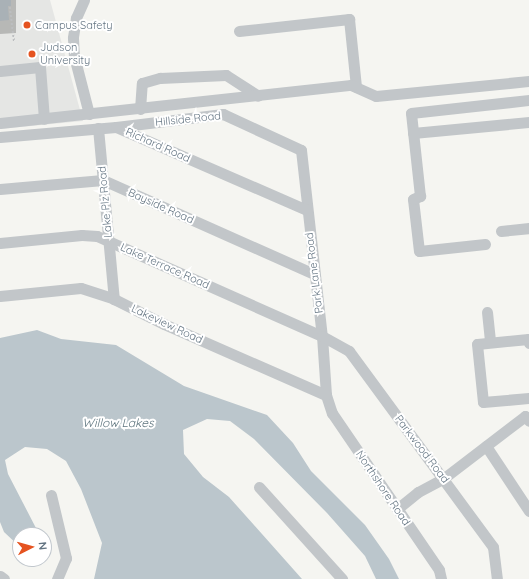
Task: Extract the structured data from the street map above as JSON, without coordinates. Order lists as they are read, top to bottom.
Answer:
{
  "streets": {
    "street": [
      "Hillside Road",
      "Richard Road",
      "Lake Plz Road",
      "Bayside Road",
      "Lake Terrace Road",
      "Park Lane Road",
      "Lakeview Road",
      "Parkwood Road",
      "Northshore Road"
    ]
  },
  "crossings": [
    ["Hillside Road", "Richard Road"],
    ["Hillside Road", "Park Lane Road"],
    ["Richard Road", "Lake Plz Road"],
    ["Richard Road", "Park Lane Road"],
    ["Lake Plz Road", "Bayside Road"],
    ["Lake Plz Road", "Lake Terrace Road"],
    ["Lake Plz Road", "Lakeview Road"],
    ["Bayside Road", "Park Lane Road"],
    ["Lake Terrace Road", "Park Lane Road"],
    ["Lake Terrace Road", "Parkwood Road"],
    ["Park Lane Road", "Lakeview Road"],
    ["Park Lane Road", "Parkwood Road"],
    ["Park Lane Road", "Northshore Road"],
    ["Lakeview Road", "Northshore Road"]
  ],
  "water": ["Willow Lakes"],
  "places": ["Campus Safety", "Judson University"],
  "north": "right"
}
